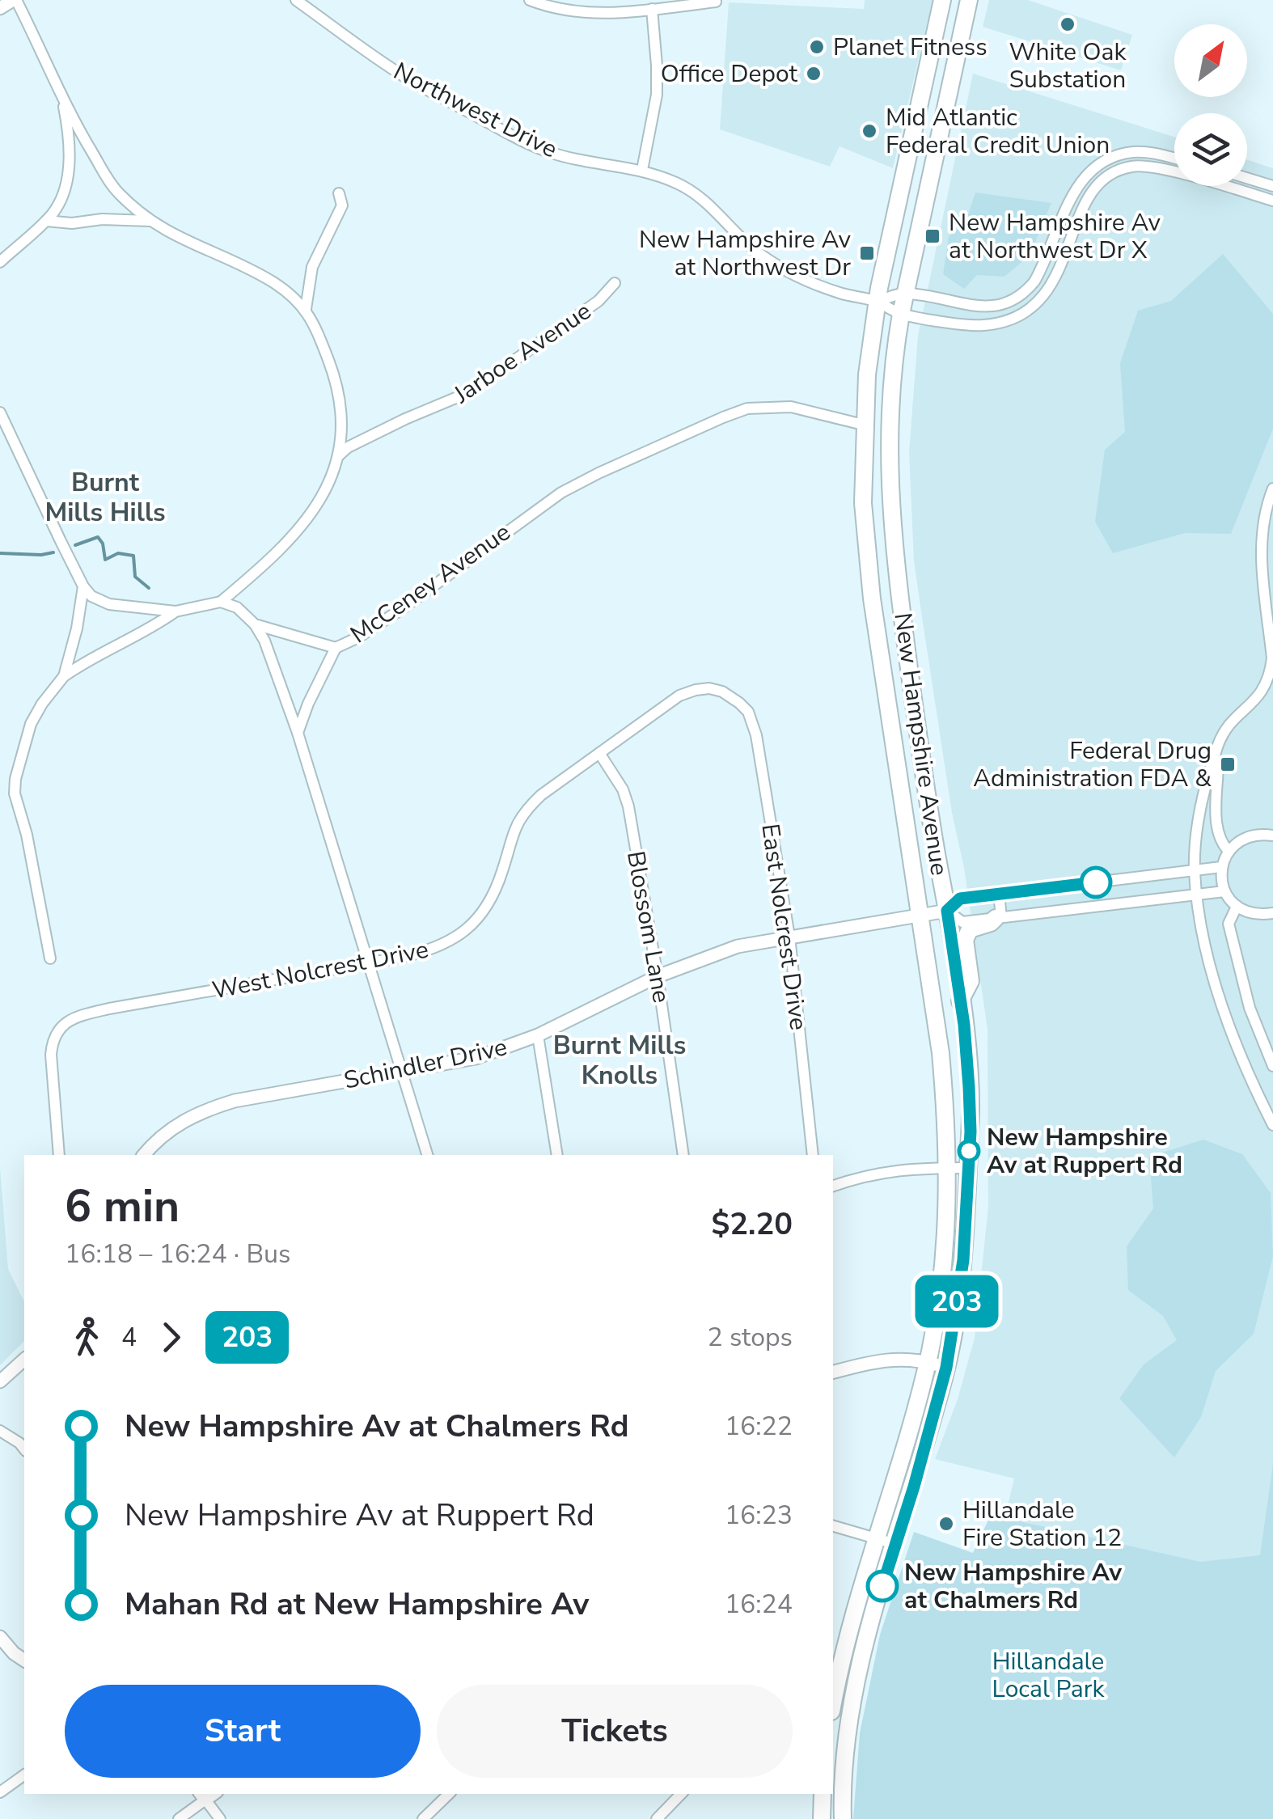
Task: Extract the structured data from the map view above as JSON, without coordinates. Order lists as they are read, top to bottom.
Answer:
{
  "streets": {
    "main road": ["New Hampshire Avenue"],
    "street": [
      "Northwest Drive",
      "Jarboe Avenue",
      "McCeney Avenue",
      "Blossom Lane",
      "East Nolcrest Drive",
      "West Nolcrest Drive",
      "Schindler Drive"
    ]
  },
  "crossings": [
    ["Northwest Drive", "New Hampshire Avenue"],
    ["McCeney Avenue", "New Hampshire Avenue"],
    ["New Hampshire Avenue", "Schindler Drive"],
    ["Blossom Lane", "West Nolcrest Drive"],
    ["Blossom Lane", "Schindler Drive"],
    ["East Nolcrest Drive", "West Nolcrest Drive"],
    ["East Nolcrest Drive", "Schindler Drive"]
  ],
  "districts": ["Burnt Mills Hills", "Burnt Mills Knolls"],
  "parks": ["Hillandale Local Park"],
  "places": {
    "other": [
      "White Oak Substation",
      "Planet Fitness",
      "Office Depot",
      "Mid Atlantic Federal Credit Union",
      "New Hampshire Av at Ruppert Rd",
      "Hillandale Fire Station 12",
      "New Hampshire Av at Chalmers Rd"
    ],
    "transit": ["New Hampshire Av at Northwest Dr X", "New Hampshire Av at Northwest Dr", "Federal Drug Administration FDA &"]
  },
  "lines": ["bus line 203"],
  "north": "top right",
  "page": {
    "on_map": "203",
    "heading": ["6 min", "16:18 – 16:24 · Bus", "$2.20"],
    "legs": ["4", "203", "2 stops"],
    "list": [
      {
        "name": "New Hampshire Av at Chalmers Rd",
        "value": "16:22"
      },
      {
        "name": "New Hampshire Av at Ruppert Rd",
        "value": "16:23"
      },
      {
        "name": "Mahan Rd at New Hampshire Av",
        "value": "16:24"
      }
    ],
    "buttons": ["Start", "Tickets"]
  }
}
